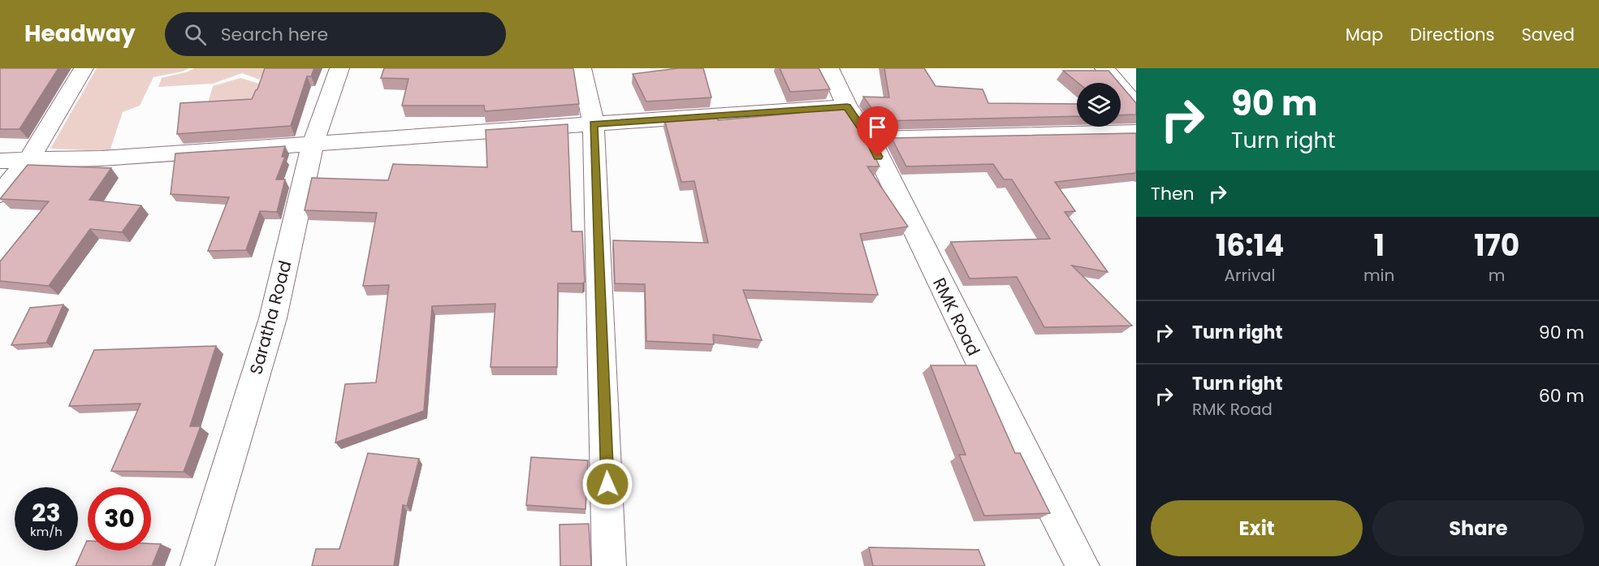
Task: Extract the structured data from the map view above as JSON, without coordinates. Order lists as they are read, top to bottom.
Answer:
{
  "streets": {
    "street": ["RMK Road", "Saratha Road"]
  },
  "page": {
    "header": "Headway",
    "search": "Search here",
    "nav": ["Map", "Directions", "Saved"],
    "turn": ["90 m", "Turn right"],
    "then": "Then",
    "eta": [
      "16:14",
      "Arrival",
      "1",
      "min",
      "170",
      "m"
    ],
    "list": [
      {
        "name": "Turn right",
        "value": "90 m"
      },
      {
        "name": "Turn right",
        "note": "RMK Road",
        "value": "60 m"
      }
    ],
    "speed": "23 km/h",
    "limit": "30",
    "buttons": ["Exit", "Share"]
  }
}
